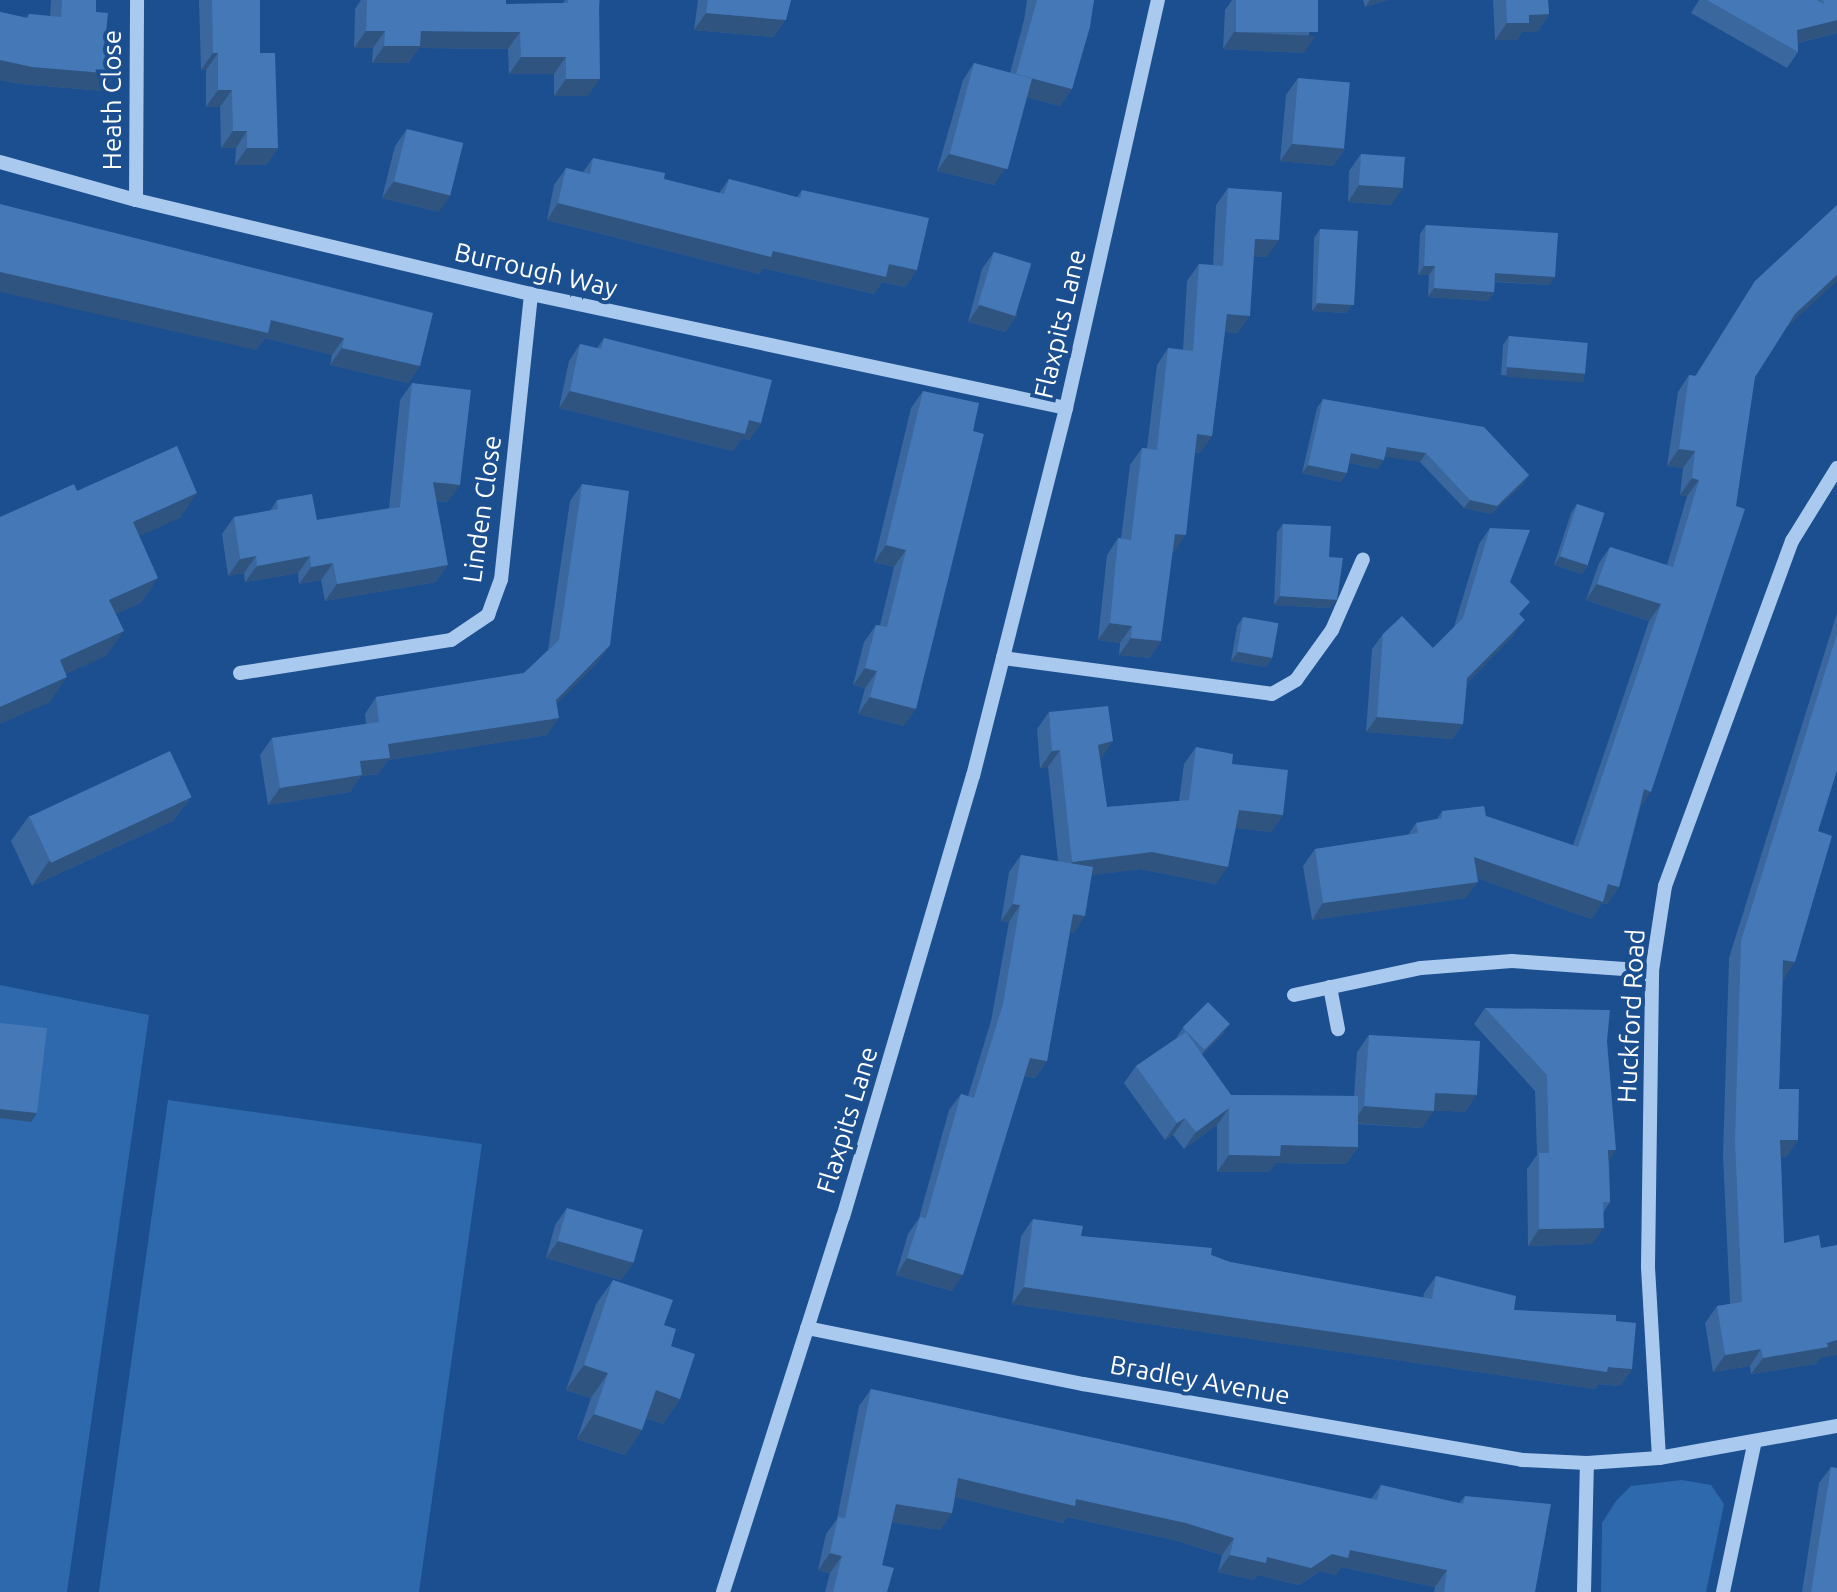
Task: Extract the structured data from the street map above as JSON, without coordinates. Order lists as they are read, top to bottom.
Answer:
{
  "streets": {
    "street": [
      "Heath Close",
      "Burrough Way",
      "Flaxpits Lane",
      "Linden Close",
      "Huckford Road",
      "Bradley Avenue"
    ]
  },
  "crossings": [
    ["Heath Close", "Burrough Way"],
    ["Burrough Way", "Flaxpits Lane"],
    ["Burrough Way", "Linden Close"],
    ["Flaxpits Lane", "Bradley Avenue"],
    ["Huckford Road", "Bradley Avenue"]
  ]
}
